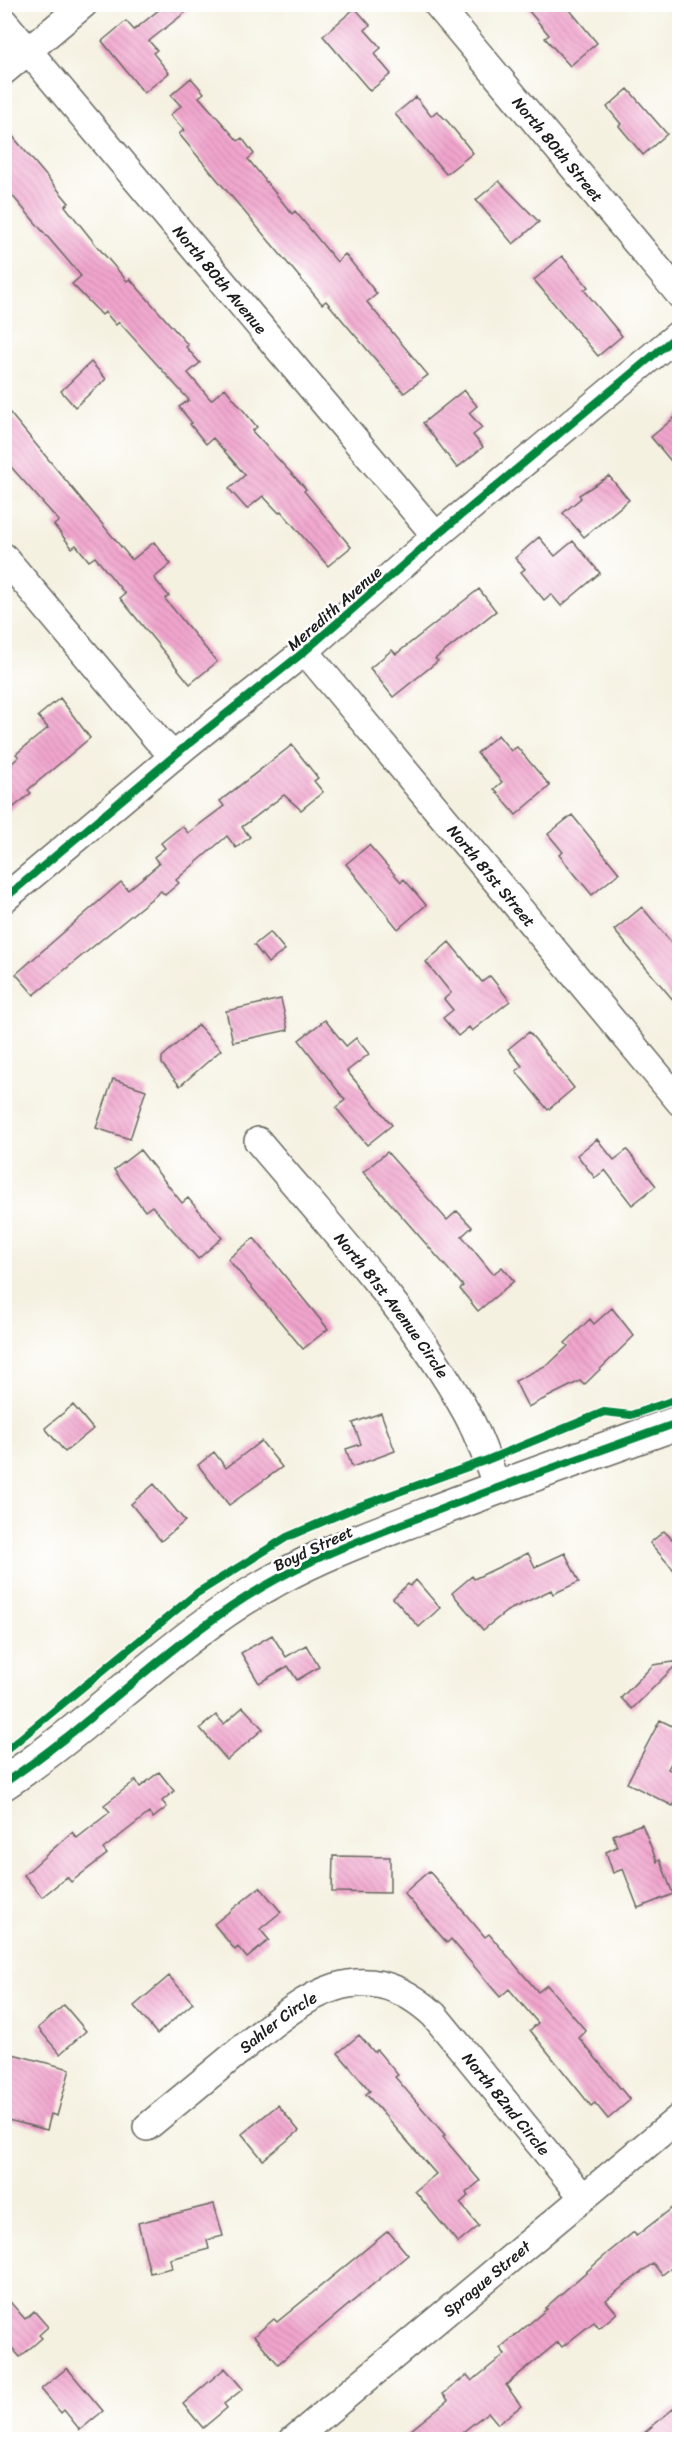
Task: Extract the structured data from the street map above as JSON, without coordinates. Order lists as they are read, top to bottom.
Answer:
{
  "streets": {
    "street": [
      "North 80th Street",
      "North 80th Avenue",
      "Meredith Avenue",
      "North 81st Street",
      "North 81st Avenue Circle",
      "Boyd Street",
      "Sahler Circle",
      "North 82nd Circle",
      "Sprague Street"
    ]
  },
  "crossings": [
    ["North 80th Avenue", "Meredith Avenue"],
    ["Meredith Avenue", "North 81st Street"],
    ["North 81st Avenue Circle", "Boyd Street"],
    ["Sahler Circle", "North 82nd Circle"],
    ["North 82nd Circle", "Sprague Street"]
  ]
}
